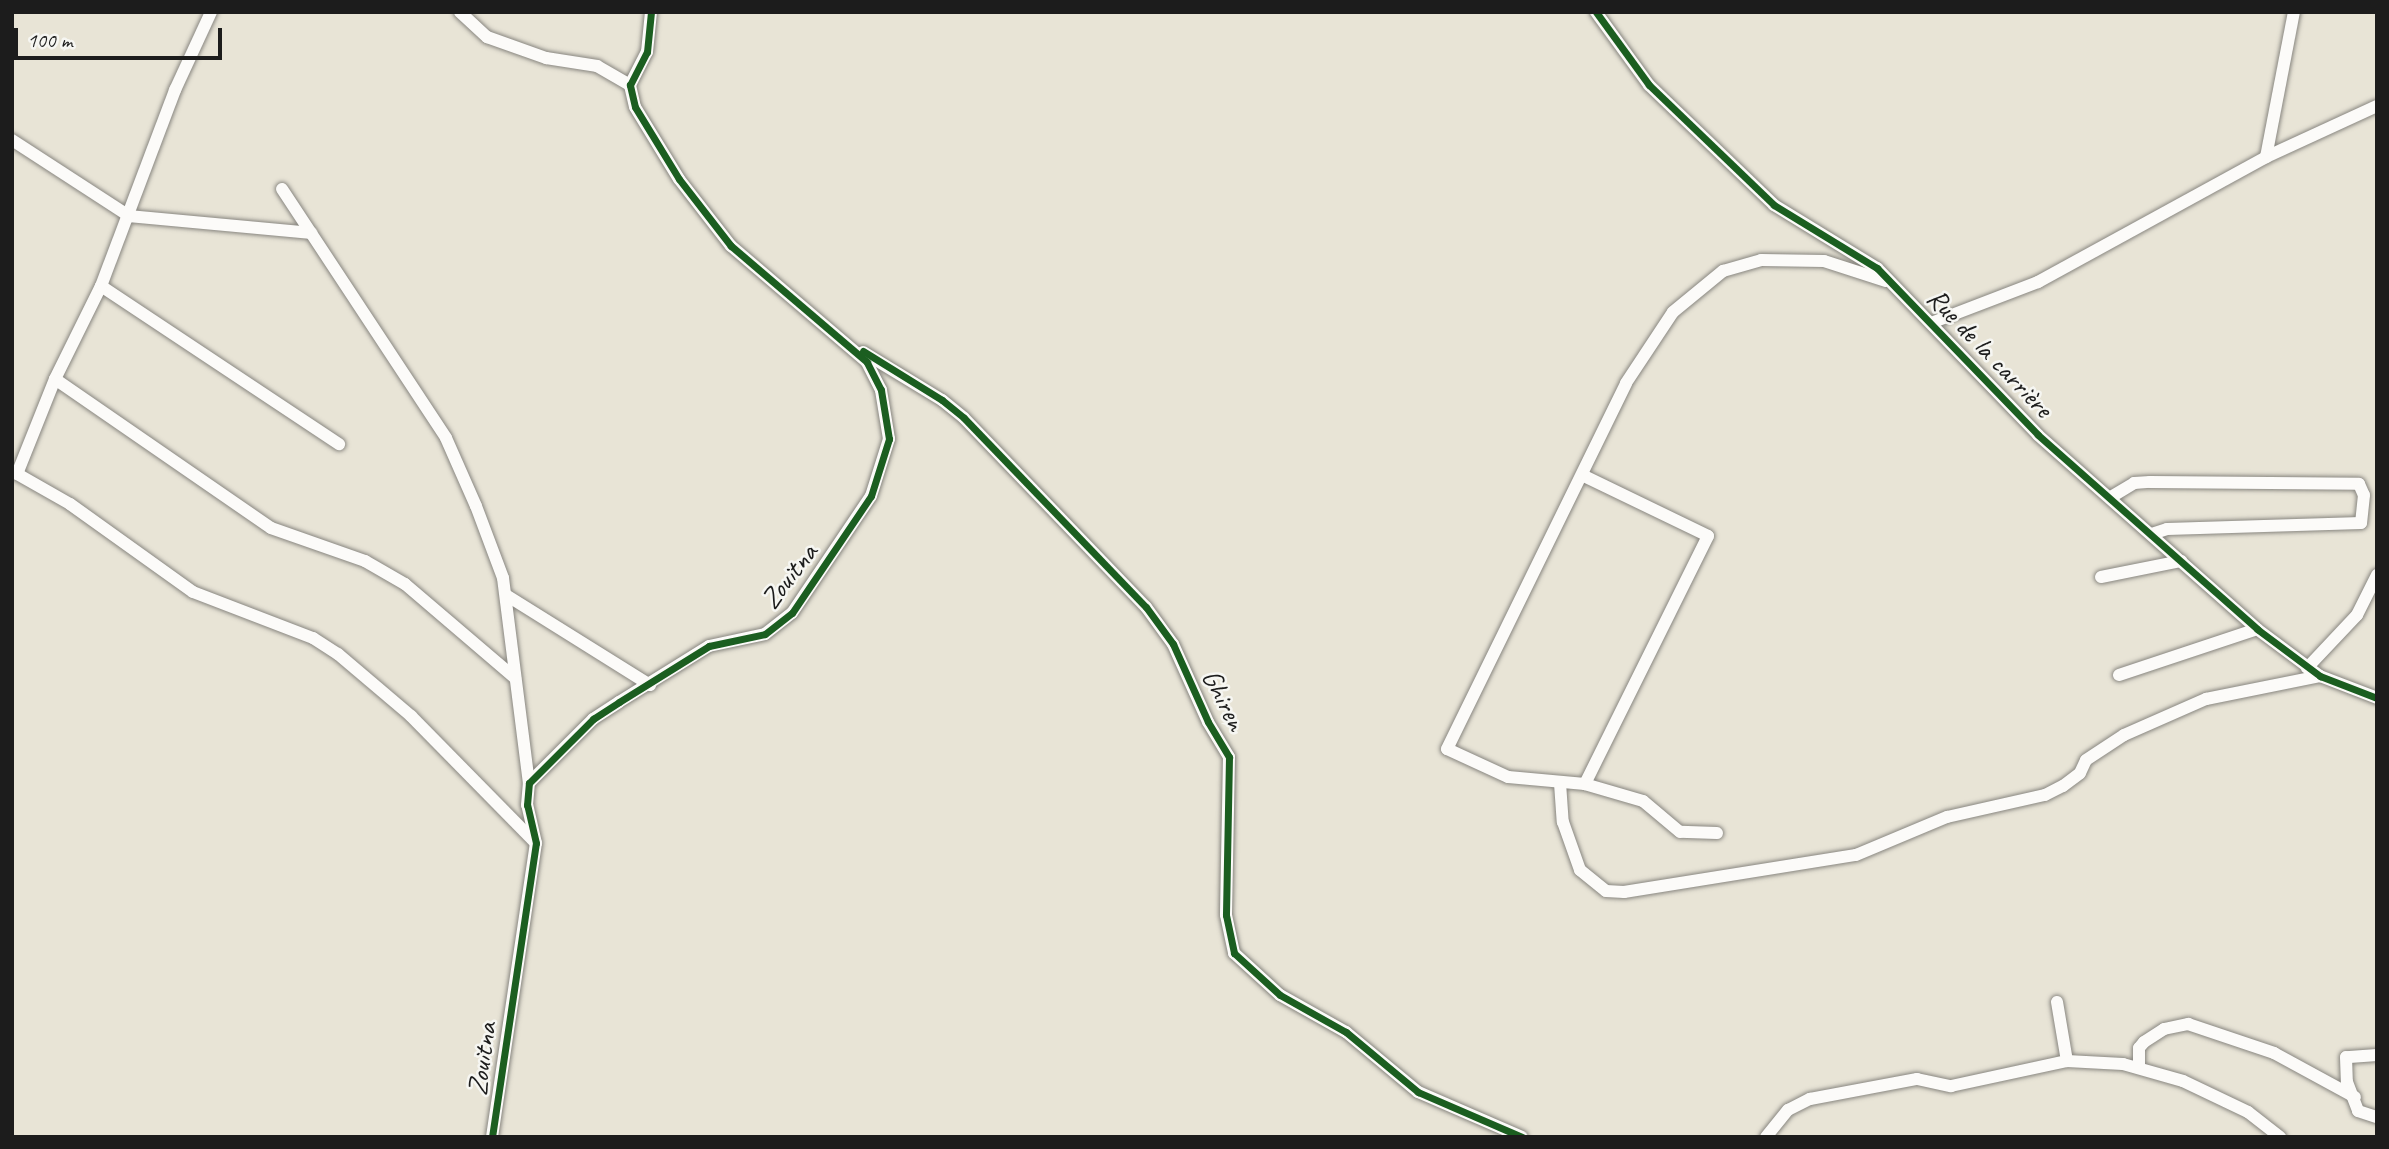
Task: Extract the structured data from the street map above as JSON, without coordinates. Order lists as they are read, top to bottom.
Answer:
{
  "streets": {
    "street": ["Rue de la carrière", "Zouitna", "Ghiren"]
  },
  "crossings": [
    ["Zouitna", "Ghiren"]
  ],
  "scale_bar": "100 m"
}
